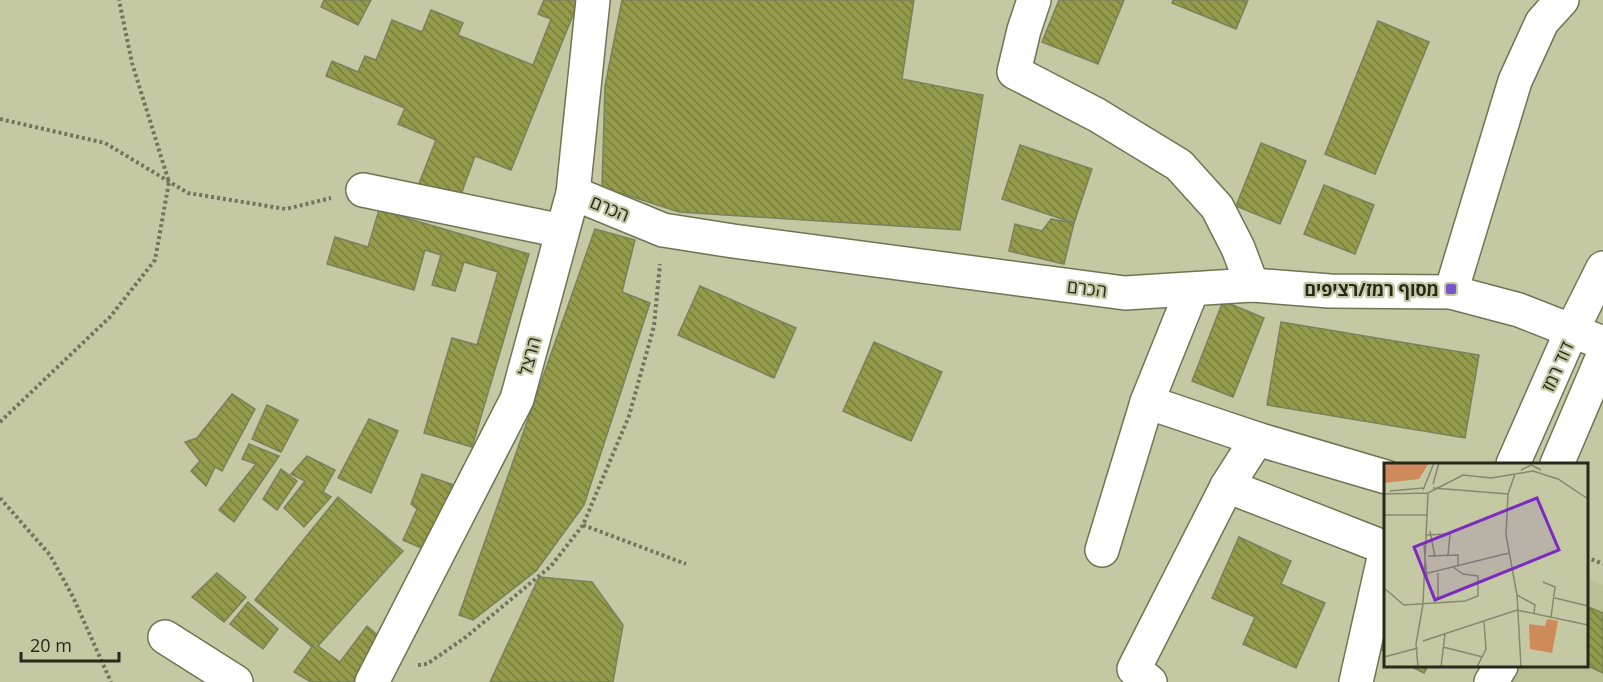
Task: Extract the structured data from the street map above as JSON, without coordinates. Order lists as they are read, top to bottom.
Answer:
{
  "streets": {
    "street": ["הכרם", "הרצל", "דוד רמז"]
  },
  "crossings": [
    ["הכרם", "הרצל"],
    ["הכרם", "דוד רמז"]
  ],
  "places": {
    "transit": ["מסוף רמז/רציפים"]
  },
  "scale_bar": "20 m"
}
